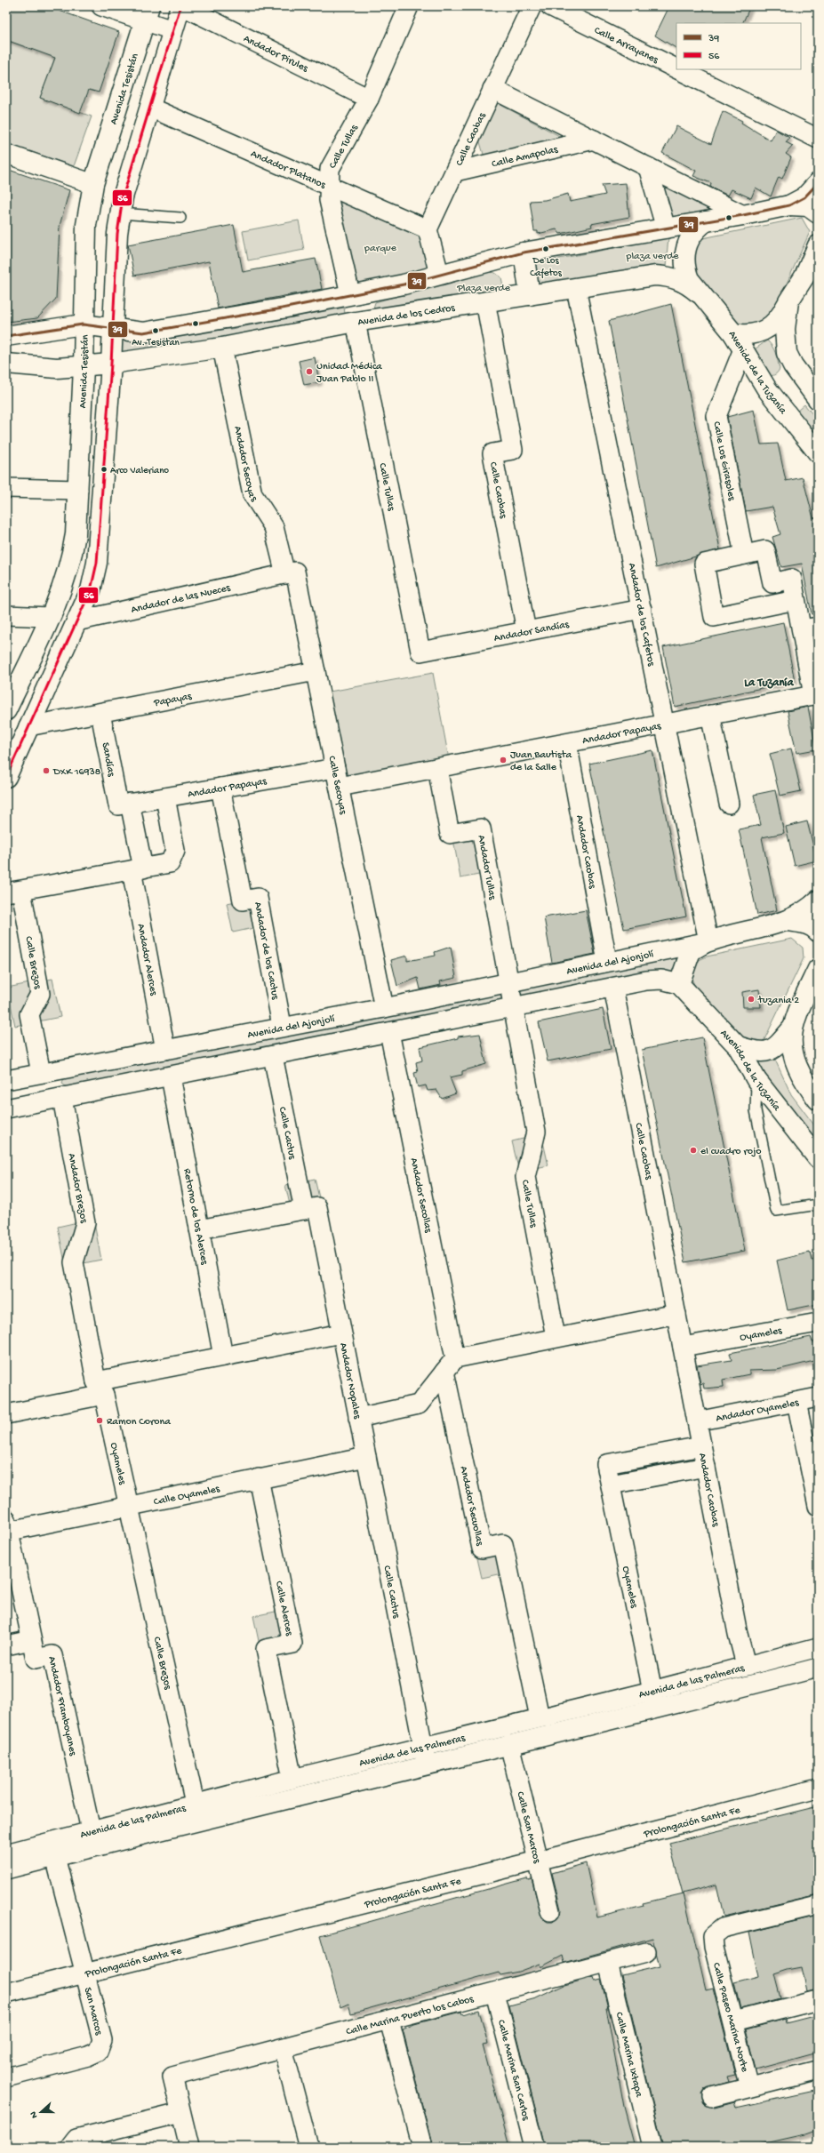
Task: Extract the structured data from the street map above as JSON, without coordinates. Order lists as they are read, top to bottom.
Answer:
{
  "streets": {
    "street": [
      "Calle Arrayanes",
      "Andador Pirules",
      "Avenida Tesistán",
      "Calle Caobas",
      "Calle Tullas",
      "Calle Amapolas",
      "Andador Platanos",
      "Avenida de los Cedros",
      "Avenida de la Tuzanía",
      "Calle Los Girasoles",
      "Andador Secoyas",
      "Andador de las Nueces",
      "Andador de los Cafetos",
      "Andador Sandías",
      "Papayas",
      "Andador Papayas",
      "Sandías",
      "Calle Secoyas",
      "Andador Caobas",
      "Andador Tullas",
      "Andador de los Cactus",
      "Andador Alerces",
      "Avenida del Ajonjolí",
      "Calle Brezos",
      "Calle Cactus",
      "Andador Brezos",
      "Andador Secollas",
      "Retorno de los Alerces",
      "Oyameles",
      "Andador Nopales",
      "Andador Oyameles",
      "Calle Oyameles",
      "Andador Secuollas",
      "Calle Alerces",
      "Avenida de las Palmeras",
      "Andador Framboyanes",
      "Prolongación Santa Fe",
      "Calle San Marcos",
      "San Marcos",
      "Calle Marina Puerto los Cabos",
      "Calle Paseo Marina Norte",
      "Calle Marina Ixtapa",
      "Calle Marina San Carlos"
    ]
  },
  "crossings": [
    ["Andador Pirules", "Calle Tullas"],
    ["Avenida Tesistán", "Avenida de los Cedros"],
    ["Calle Caobas", "Calle Amapolas"],
    ["Calle Caobas", "Andador Platanos"],
    ["Calle Caobas", "Avenida de los Cedros"],
    ["Calle Caobas", "Andador Sandías"],
    ["Calle Caobas", "Andador Caobas"],
    ["Calle Tullas", "Andador Platanos"],
    ["Calle Tullas", "Avenida de los Cedros"],
    ["Calle Tullas", "Andador Sandías"],
    ["Avenida de los Cedros", "Avenida de la Tuzanía"],
    ["Avenida de los Cedros", "Andador Secoyas"],
    ["Avenida de los Cedros", "Andador de los Cafetos"],
    ["Avenida de la Tuzanía", "Calle Los Girasoles"],
    ["Andador Secoyas", "Andador de las Nueces"],
    ["Andador Secoyas", "Calle Secoyas"],
    ["Andador de las Nueces", "Calle Secoyas"],
    ["Andador de los Cafetos", "Andador Sandías"],
    ["Andador de los Cafetos", "Andador Papayas"],
    ["Andador de los Cafetos", "Avenida del Ajonjolí"],
    ["Papayas", "Sandías"],
    ["Papayas", "Calle Secoyas"],
    ["Andador Papayas", "Sandías"],
    ["Andador Papayas", "Calle Secoyas"],
    ["Andador Papayas", "Andador Caobas"],
    ["Andador Papayas", "Andador Tullas"],
    ["Andador Papayas", "Andador de los Cactus"],
    ["Sandías", "Andador Alerces"],
    ["Calle Secoyas", "Avenida del Ajonjolí"],
    ["Andador Caobas", "Avenida del Ajonjolí"],
    ["Andador Caobas", "Oyameles"],
    ["Andador Caobas", "Andador Oyameles"],
    ["Andador Caobas", "Avenida de las Palmeras"],
    ["Andador Tullas", "Avenida del Ajonjolí"],
    ["Andador de los Cactus", "Avenida del Ajonjolí"],
    ["Andador Alerces", "Avenida del Ajonjolí"],
    ["Avenida del Ajonjolí", "Calle Brezos"],
    ["Calle Brezos", "Oyameles"],
    ["Calle Brezos", "Calle Oyameles"],
    ["Calle Brezos", "Avenida de las Palmeras"],
    ["Calle Cactus", "Andador Nopales"],
    ["Calle Cactus", "Calle Oyameles"],
    ["Calle Cactus", "Avenida de las Palmeras"],
    ["Andador Brezos", "Oyameles"],
    ["Andador Brezos", "Andador Nopales"],
    ["Andador Secollas", "Andador Nopales"],
    ["Andador Secollas", "Andador Secuollas"],
    ["Retorno de los Alerces", "Andador Nopales"],
    ["Oyameles", "Andador Nopales"],
    ["Oyameles", "Calle Oyameles"],
    ["Oyameles", "Avenida de las Palmeras"],
    ["Andador Nopales", "Andador Secuollas"],
    ["Calle Oyameles", "Calle Alerces"],
    ["Calle Oyameles", "Andador Framboyanes"],
    ["Andador Secuollas", "Avenida de las Palmeras"],
    ["Calle Alerces", "Avenida de las Palmeras"],
    ["Avenida de las Palmeras", "Andador Framboyanes"],
    ["Avenida de las Palmeras", "Calle San Marcos"],
    ["Avenida de las Palmeras", "San Marcos"],
    ["Prolongación Santa Fe", "Calle San Marcos"],
    ["Prolongación Santa Fe", "San Marcos"],
    ["Calle Marina Puerto los Cabos", "Calle Marina Ixtapa"],
    ["Calle Marina Puerto los Cabos", "Calle Marina San Carlos"]
  ],
  "districts": ["La Tuzanía"],
  "parks": ["parque", "plaza verde", "Plaza verde"],
  "places": [
    "De Los Cafetos",
    "Av. Tesistan",
    "Unidad Médica Juan Pablo II",
    "Arco Valeriano",
    "Juan Bautista de la Salle",
    "DXK 16938",
    "tuzania 2",
    "el cuadro rojo",
    "Ramon Corona"
  ],
  "lines": ["transit line 56", "transit line 39"],
  "legend": ["39", "56"],
  "north": "left"
}
